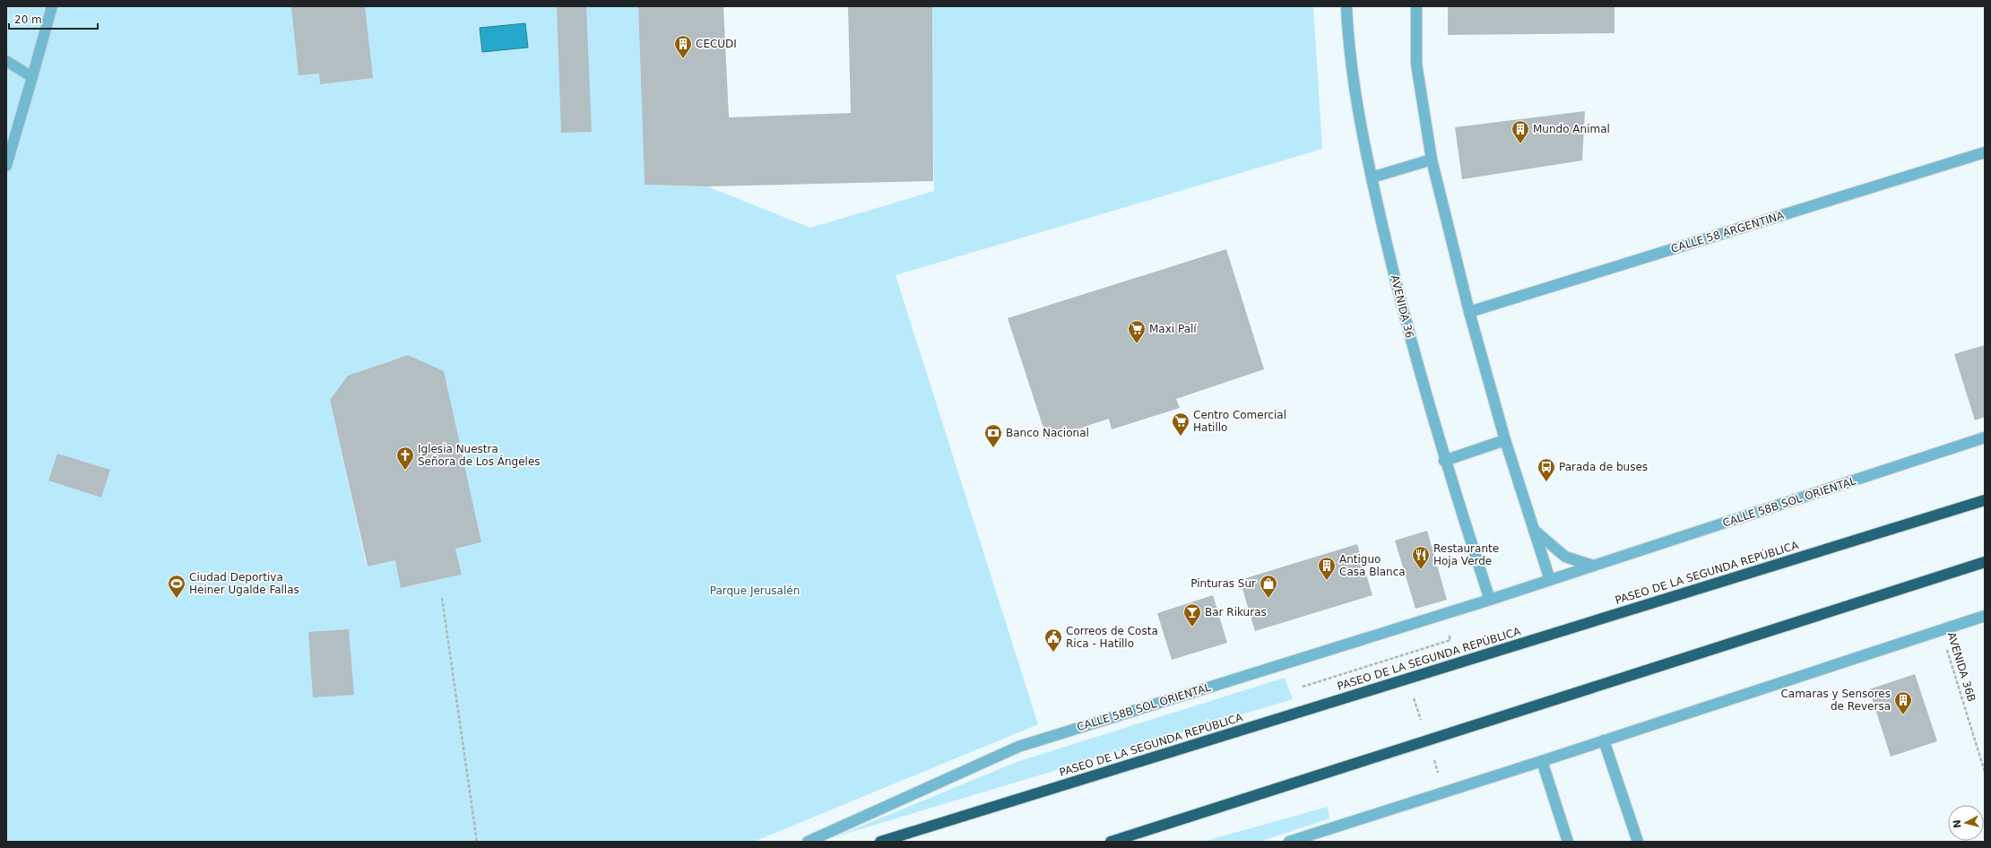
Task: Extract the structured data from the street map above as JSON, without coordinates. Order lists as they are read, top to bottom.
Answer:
{
  "streets": {
    "highway": ["PASEO DE LA SEGUNDA REPÚBLICA"],
    "street": ["CALLE 58 ARGENTINA", "AVENIDA 36", "CALLE 58B SOL ORIENTAL"],
    "path": ["AVENIDA 36B"]
  },
  "crossings": [
    ["AVENIDA 36", "CALLE 58B SOL ORIENTAL"]
  ],
  "parks": ["Parque Jerusalén"],
  "places": {
    "building": [
      "CECUDI",
      "Mundo Animal",
      "Antiguo Casa Blanca",
      "Camaras y Sensores de Reversa"
    ],
    "supermarket": ["Maxi Palí", "Centro Comercial Hatillo"],
    "bank": ["Banco Nacional"],
    "church": ["Iglesia Nuestra Señora de Los Ángeles"],
    "bus stop": ["Parada de buses"],
    "restaurant": ["Restaurante Hoja Verde"],
    "sports": ["Ciudad Deportiva Heiner Ugalde Fallas"],
    "shop": ["Pinturas Sur"],
    "bar": ["Bar Rikuras"],
    "public building": ["Correos de Costa Rica - Hatillo"]
  },
  "scale_bar": "20 m",
  "north": "left"
}
